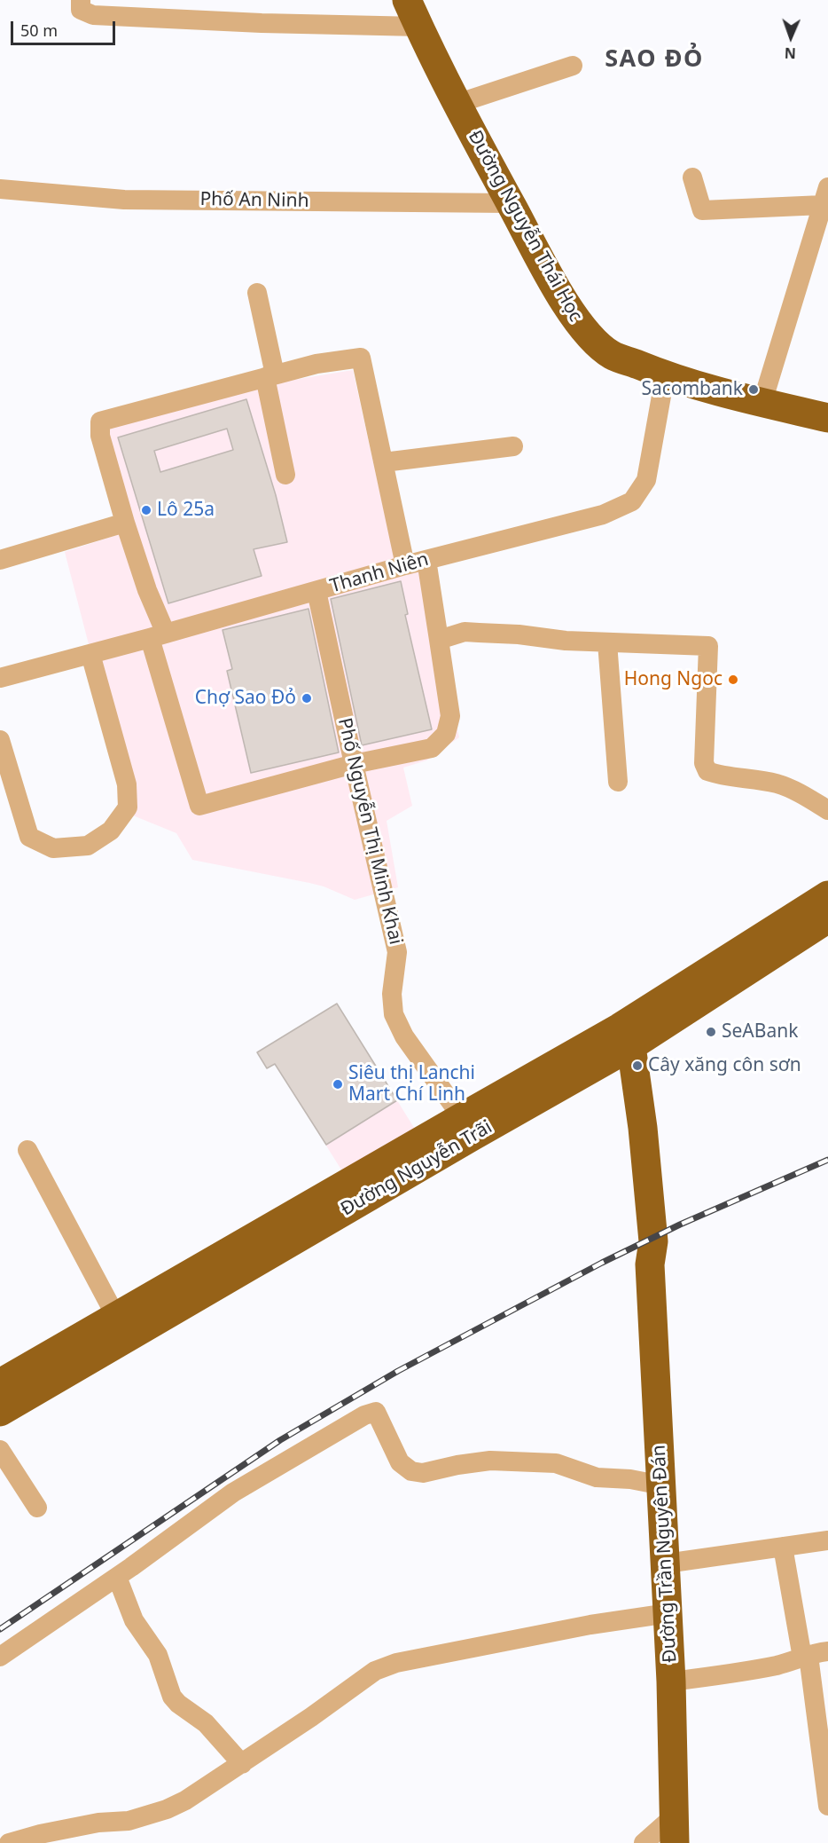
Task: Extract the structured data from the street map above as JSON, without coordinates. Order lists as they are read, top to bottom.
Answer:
{
  "streets": {
    "highway": ["Đường Nguyễn Thái Học", "Đường Nguyễn Trãi", "Đường Trần Nguyên Đán"],
    "street": ["Phố An Ninh", "Thanh Niên", "Phố Nguyễn Thị Minh Khai"]
  },
  "crossings": [
    ["Phố An Ninh", "Đường Nguyễn Thái Học"],
    ["Đường Nguyễn Thái Học", "Thanh Niên"],
    ["Thanh Niên", "Phố Nguyễn Thị Minh Khai"],
    ["Phố Nguyễn Thị Minh Khai", "Đường Nguyễn Trãi"],
    ["Đường Nguyễn Trãi", "Đường Trần Nguyên Đán"]
  ],
  "districts": ["SAO ĐỎ"],
  "places": [
    "Sacombank",
    "Lô 25a",
    "Hong Ngoc",
    "Chợ Sao Đỏ",
    "SeABank",
    "Cây xăng côn sơn",
    "Siêu thị Lanchi Mart Chí Linh"
  ],
  "scale_bar": "50 m",
  "north": "bottom"
}
